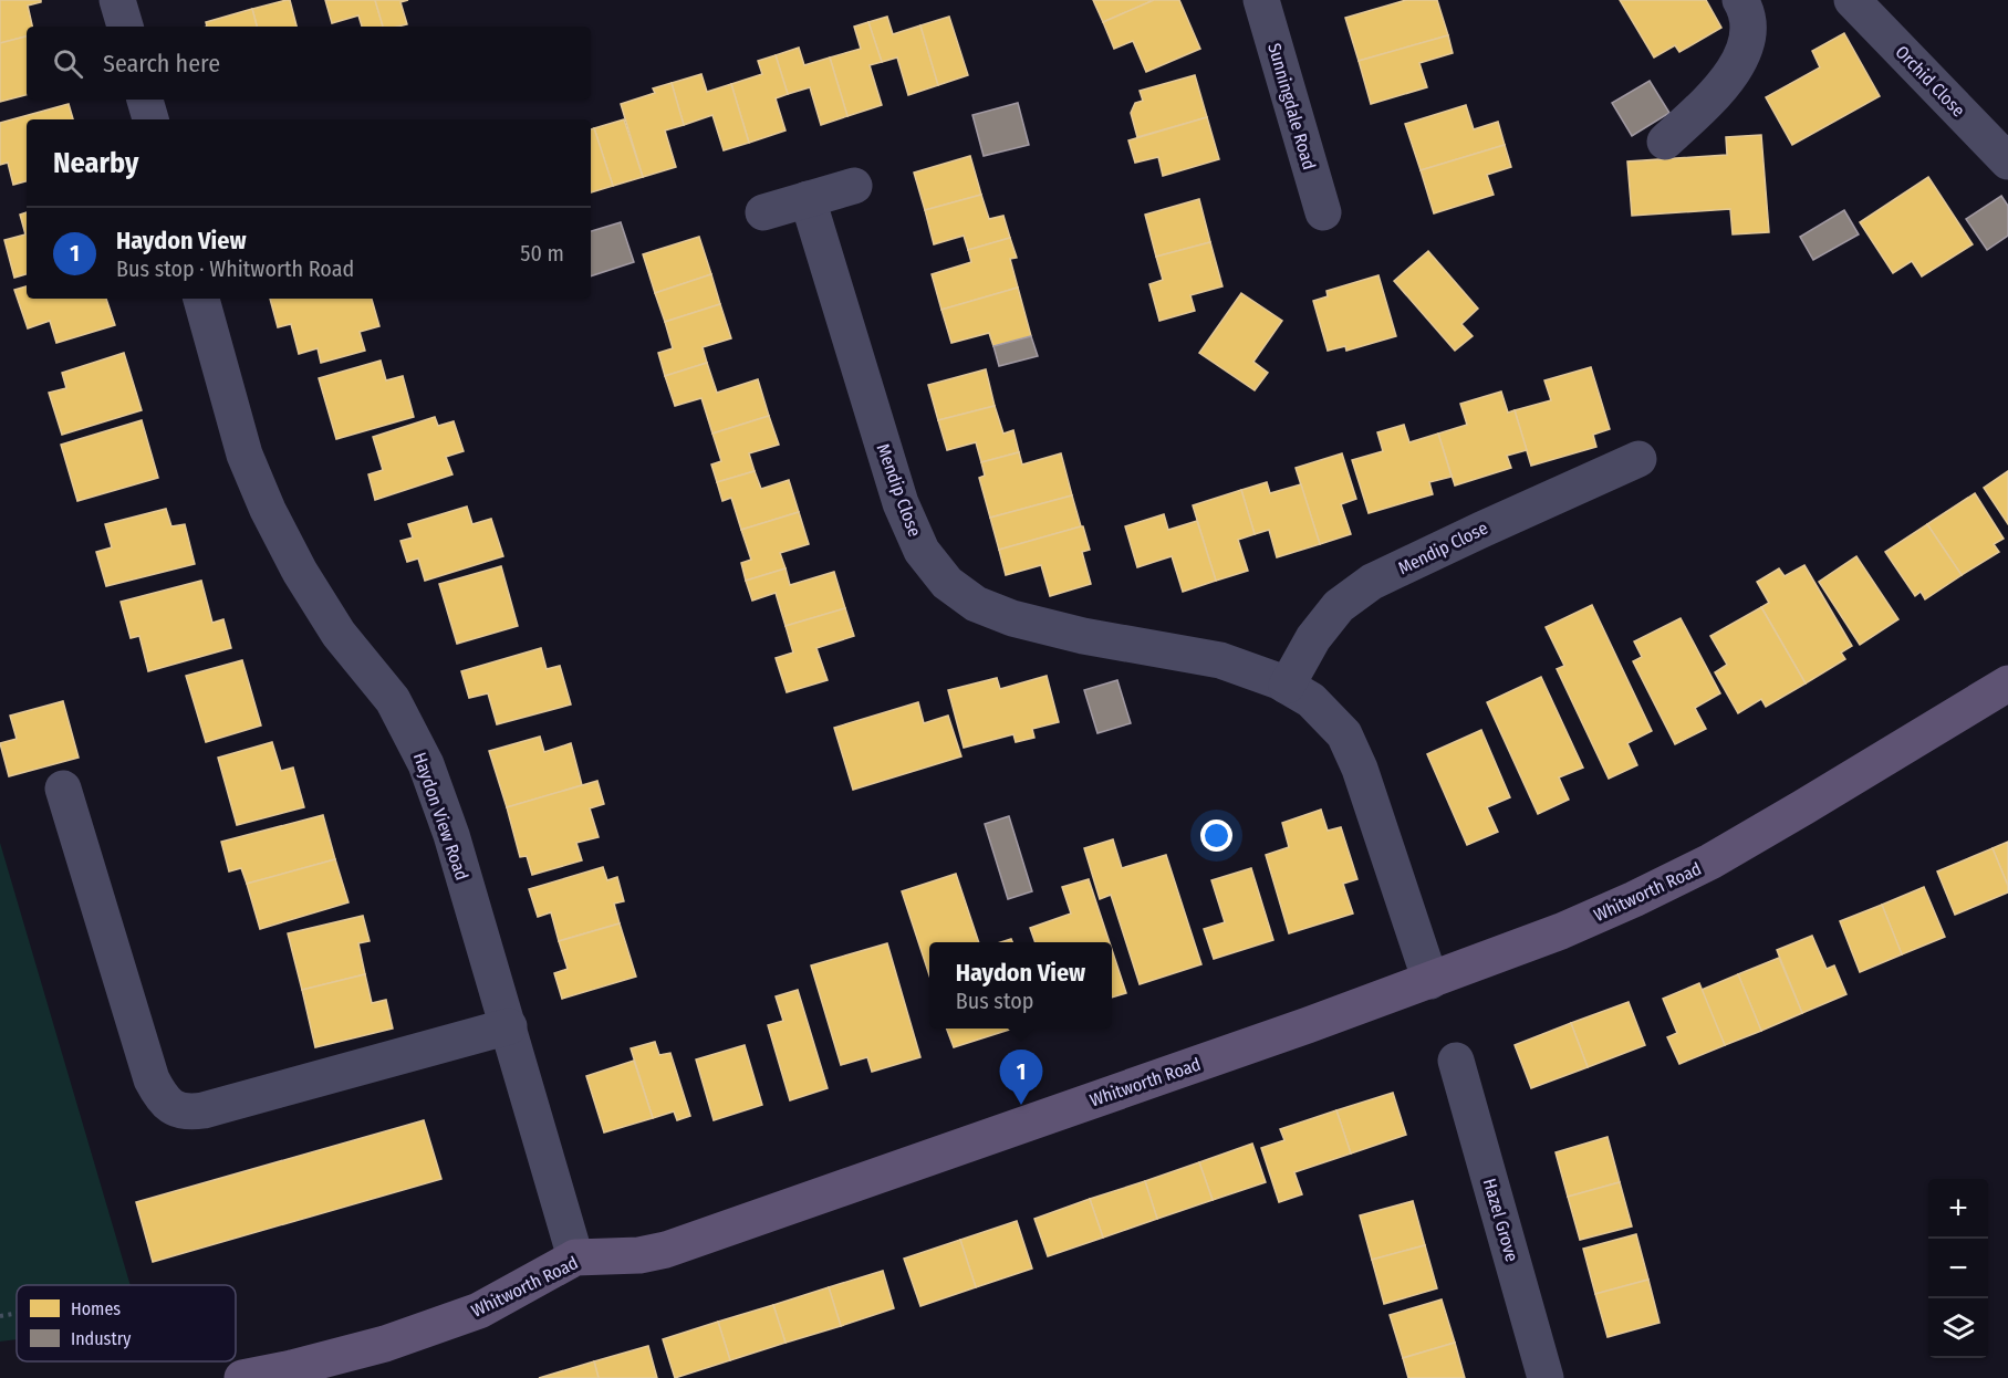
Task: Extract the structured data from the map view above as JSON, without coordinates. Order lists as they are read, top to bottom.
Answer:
{
  "streets": {
    "main road": ["Whitworth Road"],
    "street": [
      "Orchid Close",
      "Sunningdale Road",
      "Mendip Close",
      "Haydon View Road",
      "Hazel Grove"
    ]
  },
  "crossings": [
    ["Mendip Close", "Whitworth Road"],
    ["Haydon View Road", "Whitworth Road"]
  ],
  "legend": ["Homes", "Industry"],
  "page": {
    "search": "Search here",
    "heading": "Nearby",
    "list": [
      {
        "mark": "1",
        "name": "Haydon View",
        "note": "Bus stop · Whitworth Road",
        "value": "50 m"
      }
    ],
    "popup": ["Haydon View", "Bus stop"],
    "pins": "1",
    "map_buttons": ["+", "−"]
  }
}
